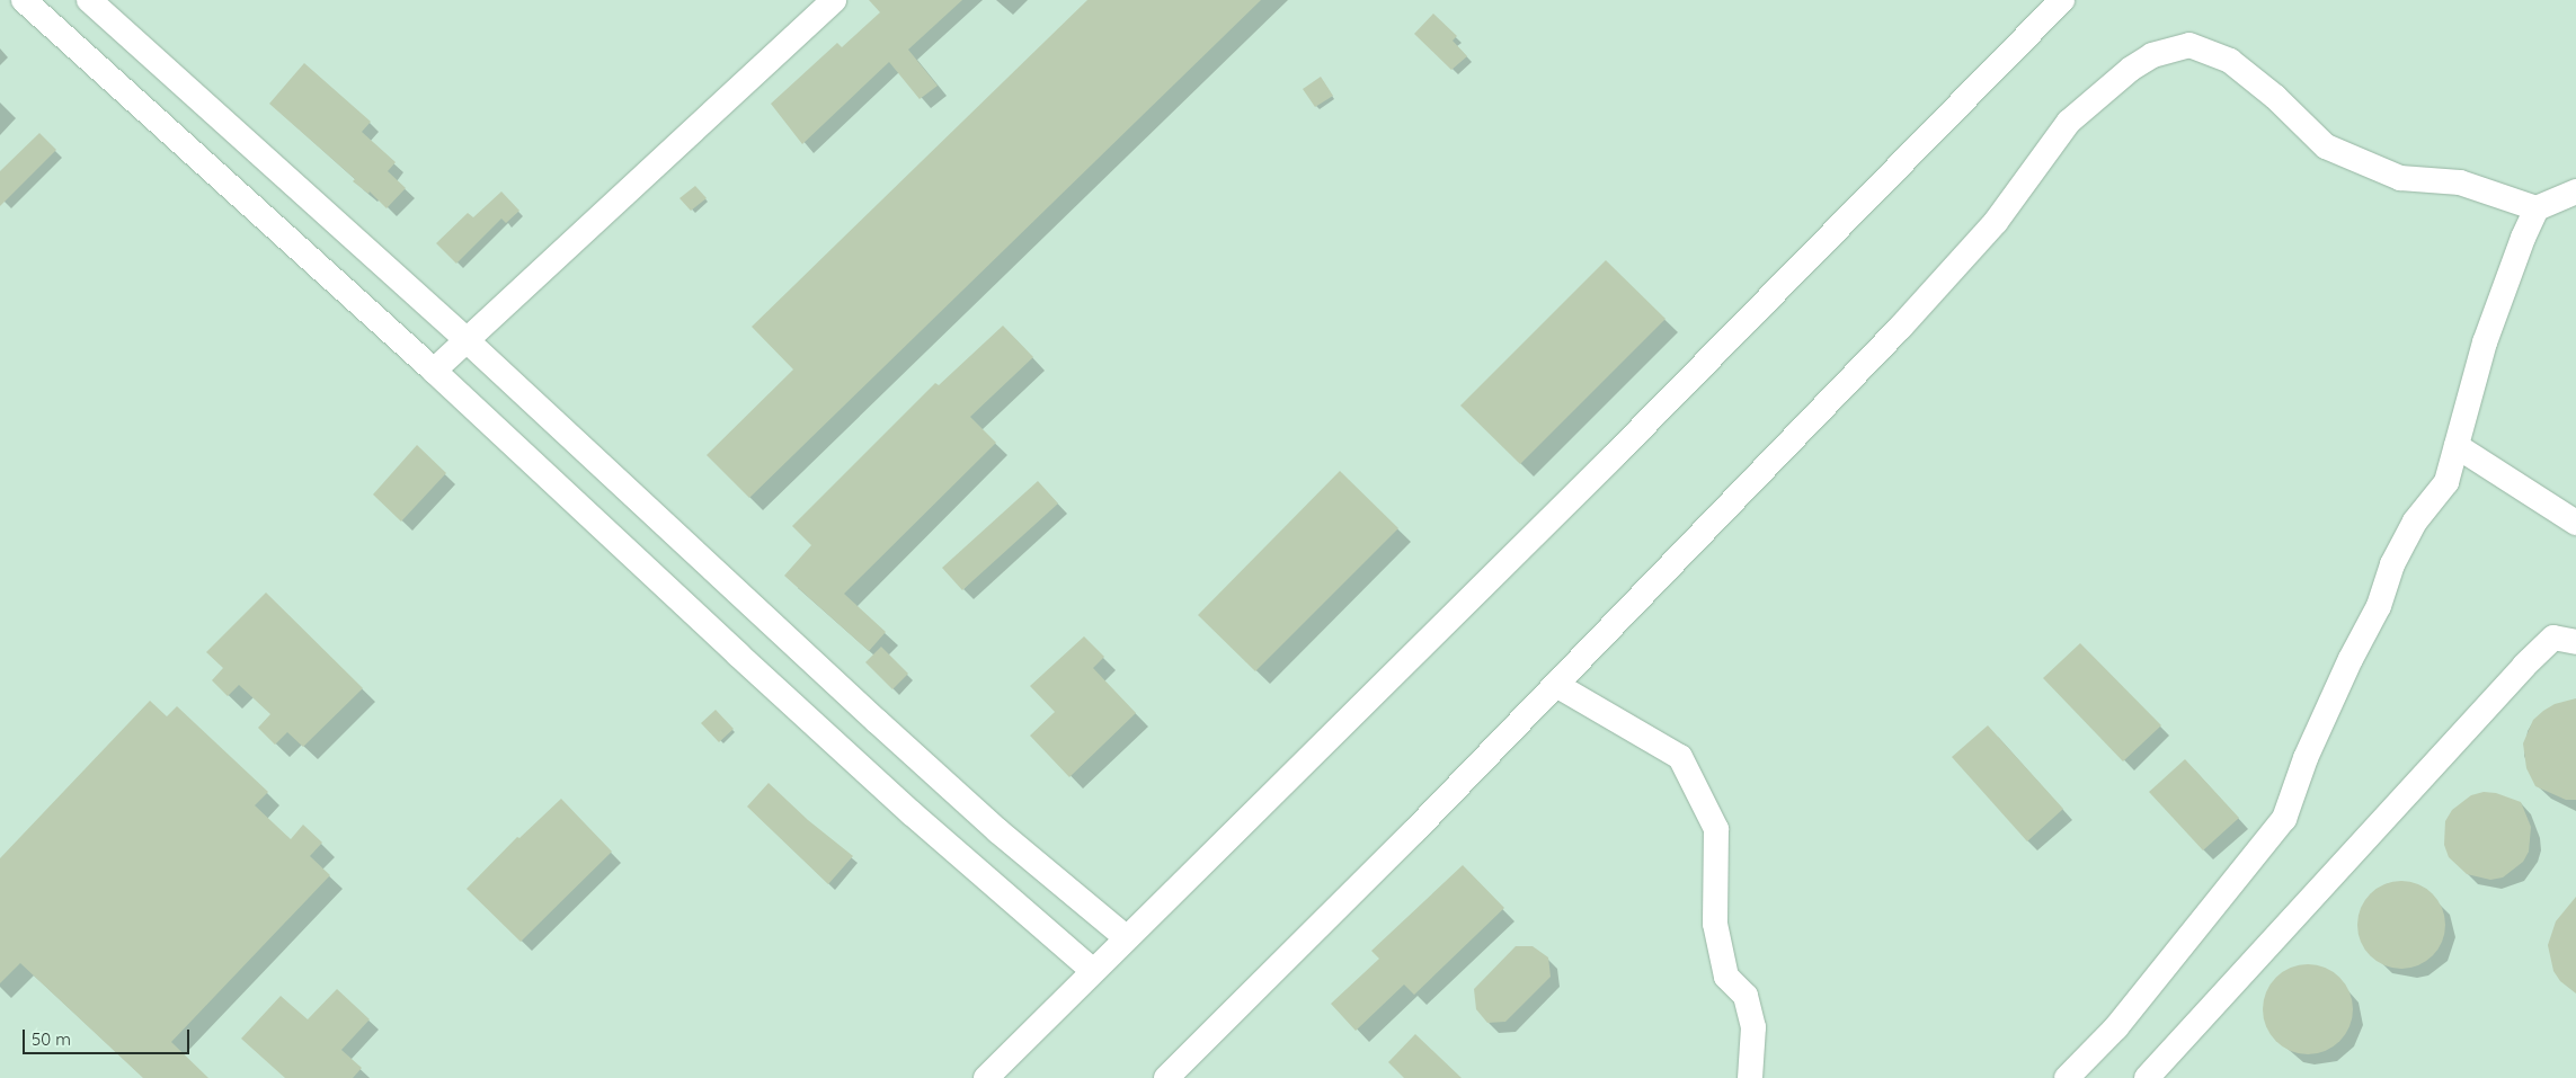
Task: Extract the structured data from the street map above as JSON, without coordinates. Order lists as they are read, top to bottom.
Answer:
{
  "scale_bar": "50 m"
}
